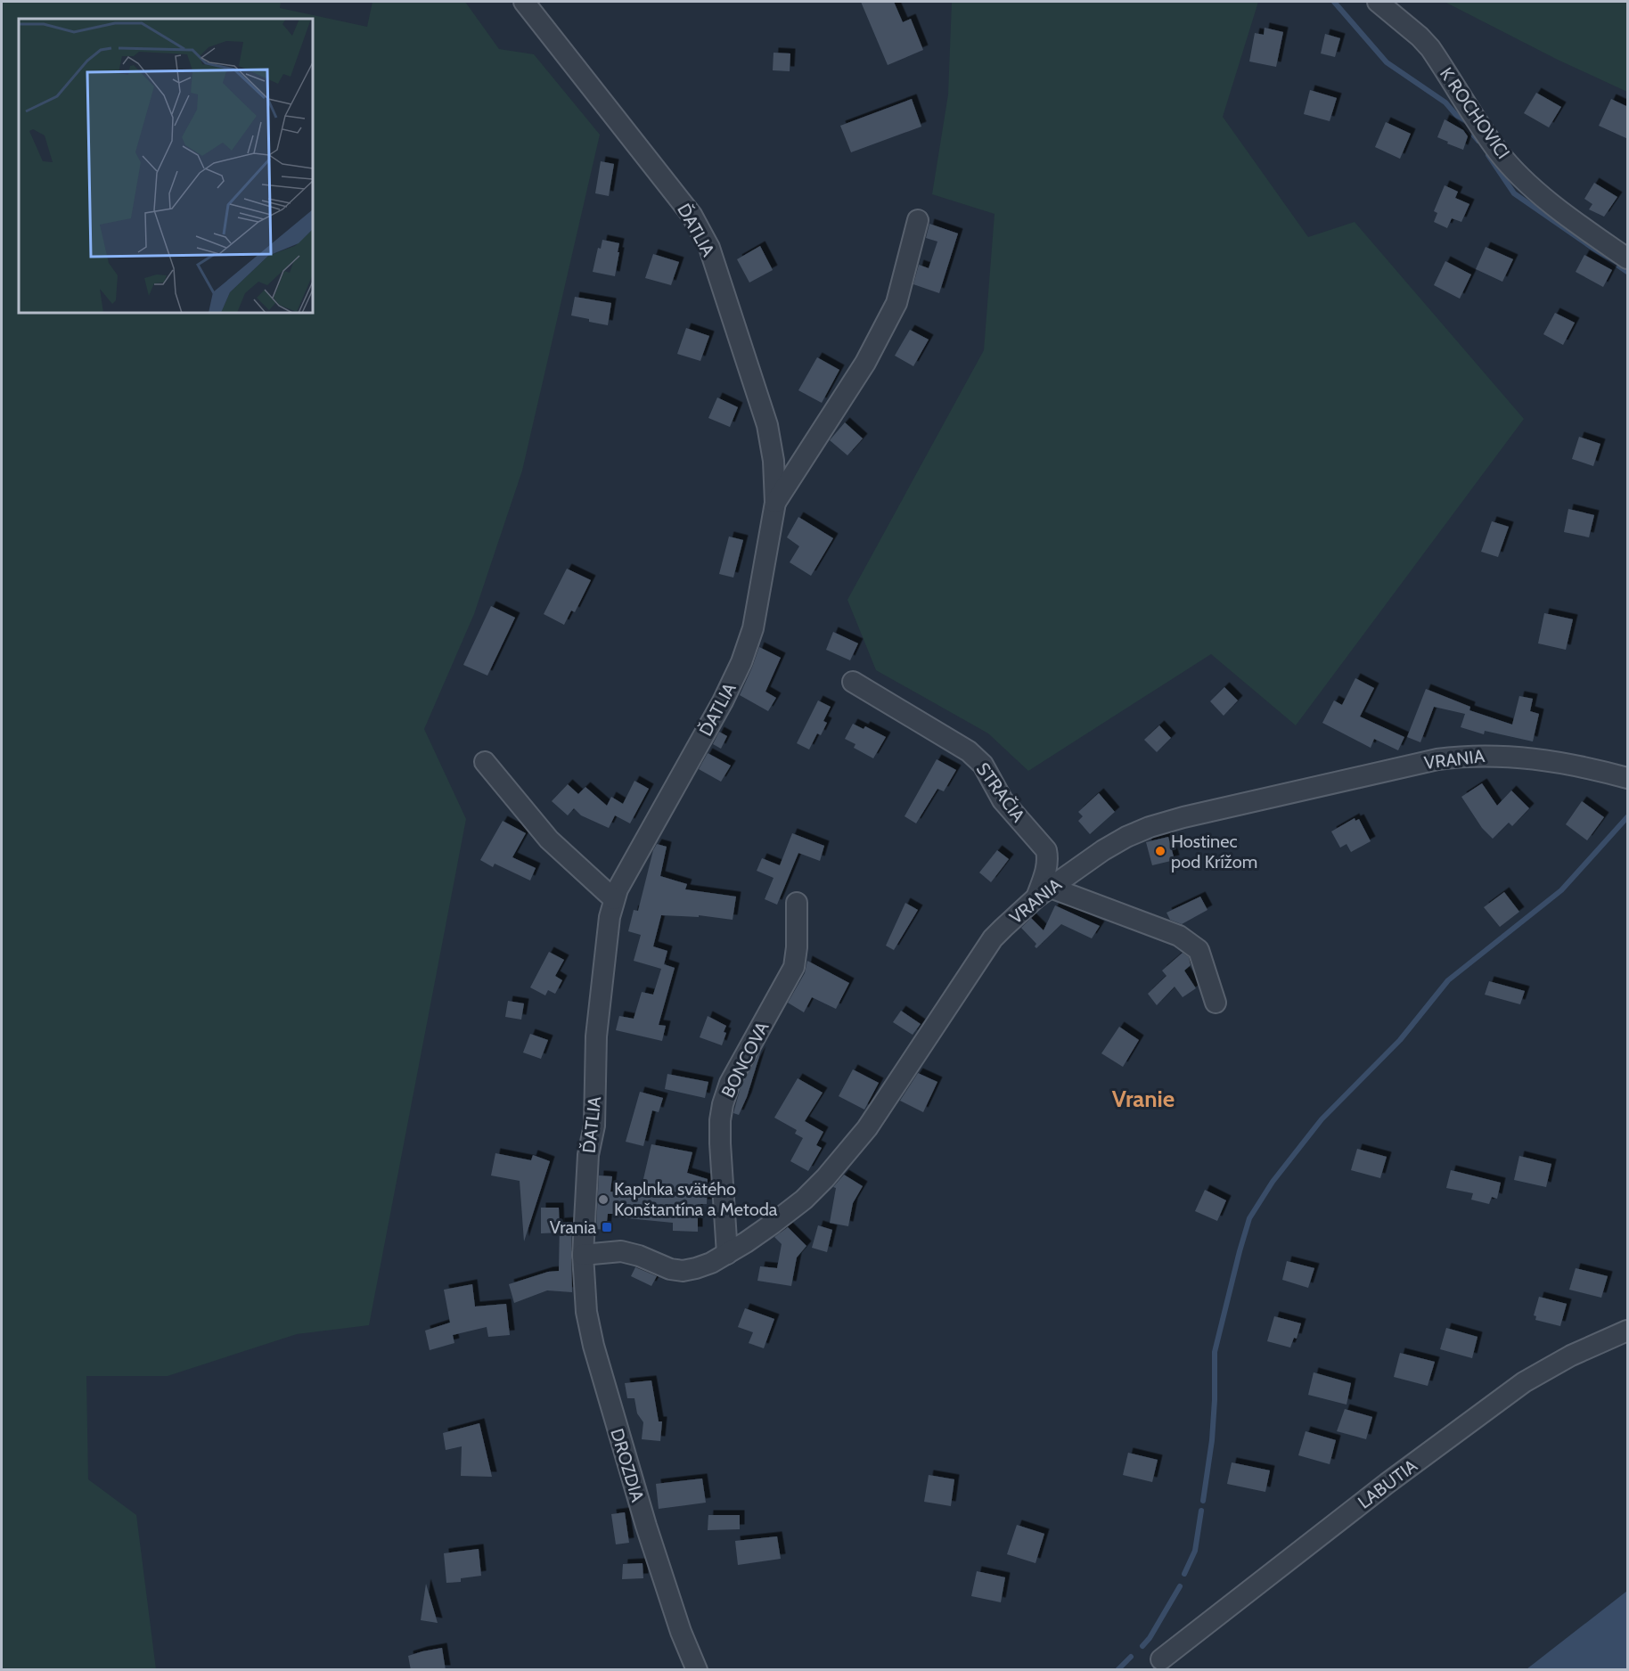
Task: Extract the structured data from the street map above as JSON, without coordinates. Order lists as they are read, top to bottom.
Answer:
{
  "streets": {
    "street": [
      "K ROCHOVICI",
      "ĎATLIA",
      "VRANIA",
      "STRAČIA",
      "BONCOVA",
      "DROZDIA",
      "LABUTIA"
    ]
  },
  "crossings": [
    ["ĎATLIA", "VRANIA"],
    ["ĎATLIA", "DROZDIA"],
    ["VRANIA", "STRAČIA"],
    ["VRANIA", "BONCOVA"],
    ["VRANIA", "DROZDIA"]
  ],
  "districts": ["Vranie"],
  "places": {
    "other": ["Hostinec pod Krížom", "Kaplnka svätého Konštantína a Metoda"],
    "transit": ["Vrania"]
  }
}
